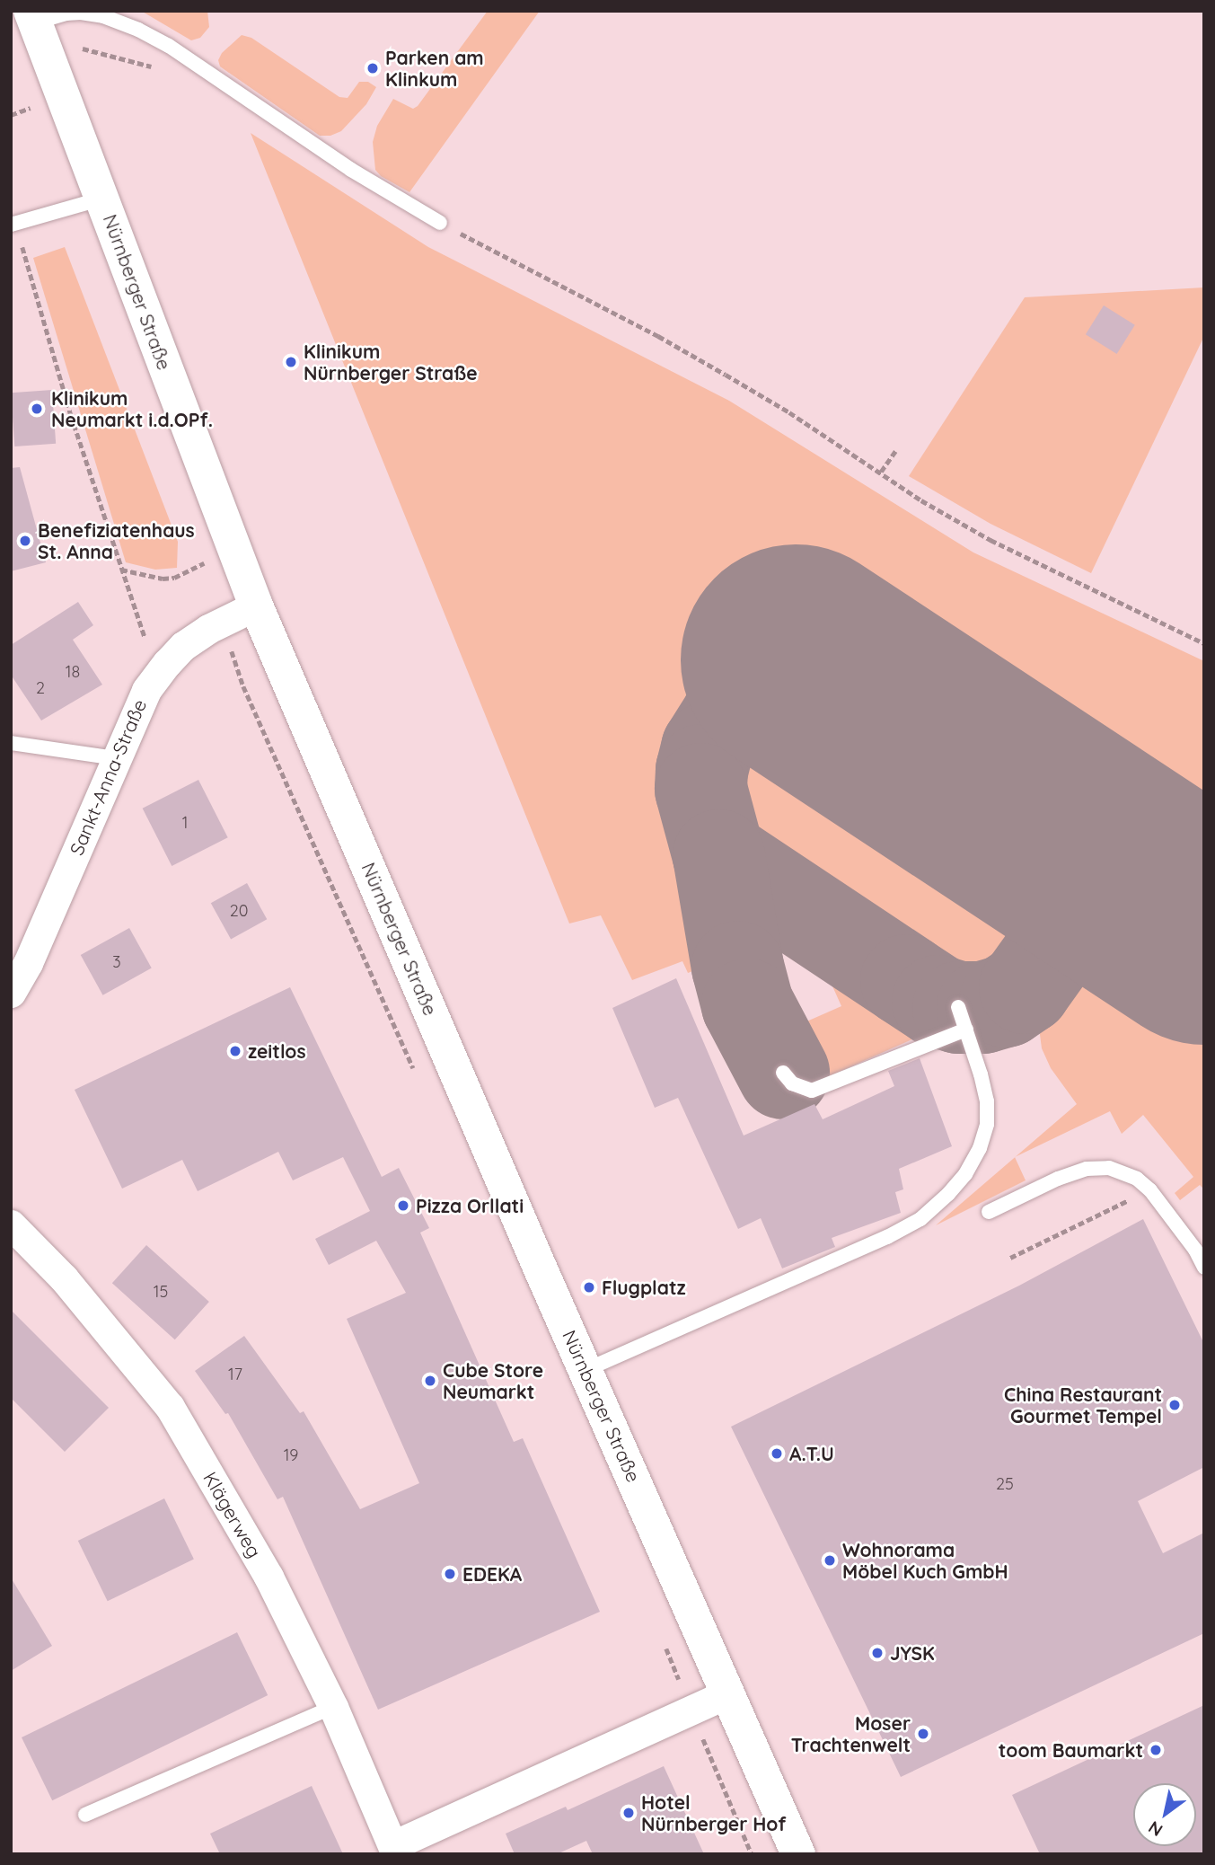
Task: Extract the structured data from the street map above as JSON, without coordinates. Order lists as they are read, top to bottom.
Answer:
{
  "streets": {
    "main road": ["Nürnberger Straße"],
    "street": ["Sankt-Anna-Straße", "Klägerweg"]
  },
  "crossings": [
    ["Nürnberger Straße", "Sankt-Anna-Straße"],
    ["Nürnberger Straße", "Klägerweg"]
  ],
  "places": [
    "Parken am Klinkum",
    "Klinikum Nürnberger Straße",
    "Klinikum Neumarkt i.d.OPf.",
    "Benefiziatenhaus St. Anna",
    "zeitlos",
    "Pizza Orllati",
    "Flugplatz",
    "Cube Store Neumarkt",
    "China Restaurant Gourmet Tempel",
    "A.T.U",
    "Wohnorama Möbel Kuch GmbH",
    "EDEKA",
    "JYSK",
    "Moser Trachtenwelt",
    "toom Baumarkt",
    "Hotel Nürnberger Hof"
  ],
  "house_numbers": [
    "18",
    "2",
    "1",
    "20",
    "3",
    "15",
    "17",
    "19",
    "25"
  ],
  "north": "bottom left"
}
